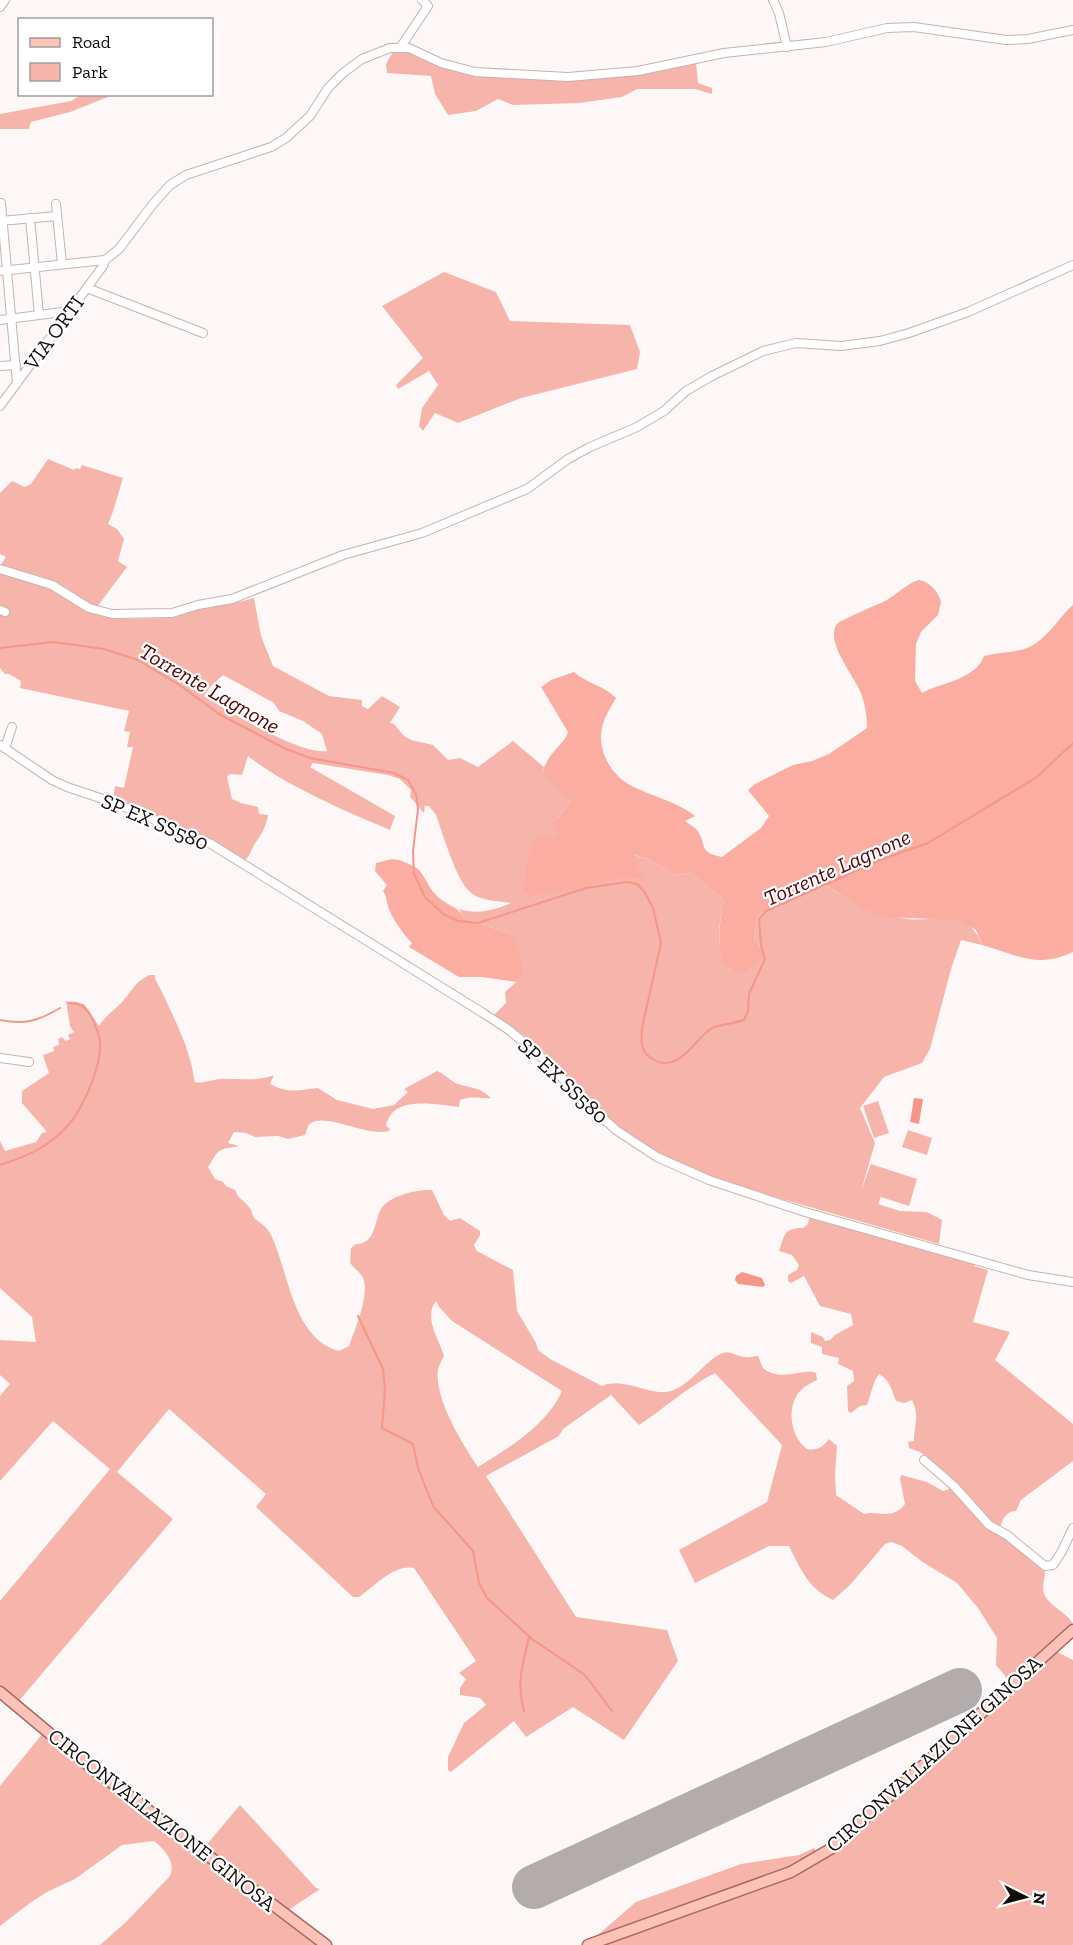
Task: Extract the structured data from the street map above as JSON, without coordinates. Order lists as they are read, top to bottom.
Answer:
{
  "streets": {
    "main road": ["CIRCONVALLAZIONE GINOSA"],
    "street": ["VIA ORTI", "SP EX SS580"]
  },
  "water": ["Torrente Lagnone"],
  "legend": ["Road", "Park"],
  "north": "right"
}
